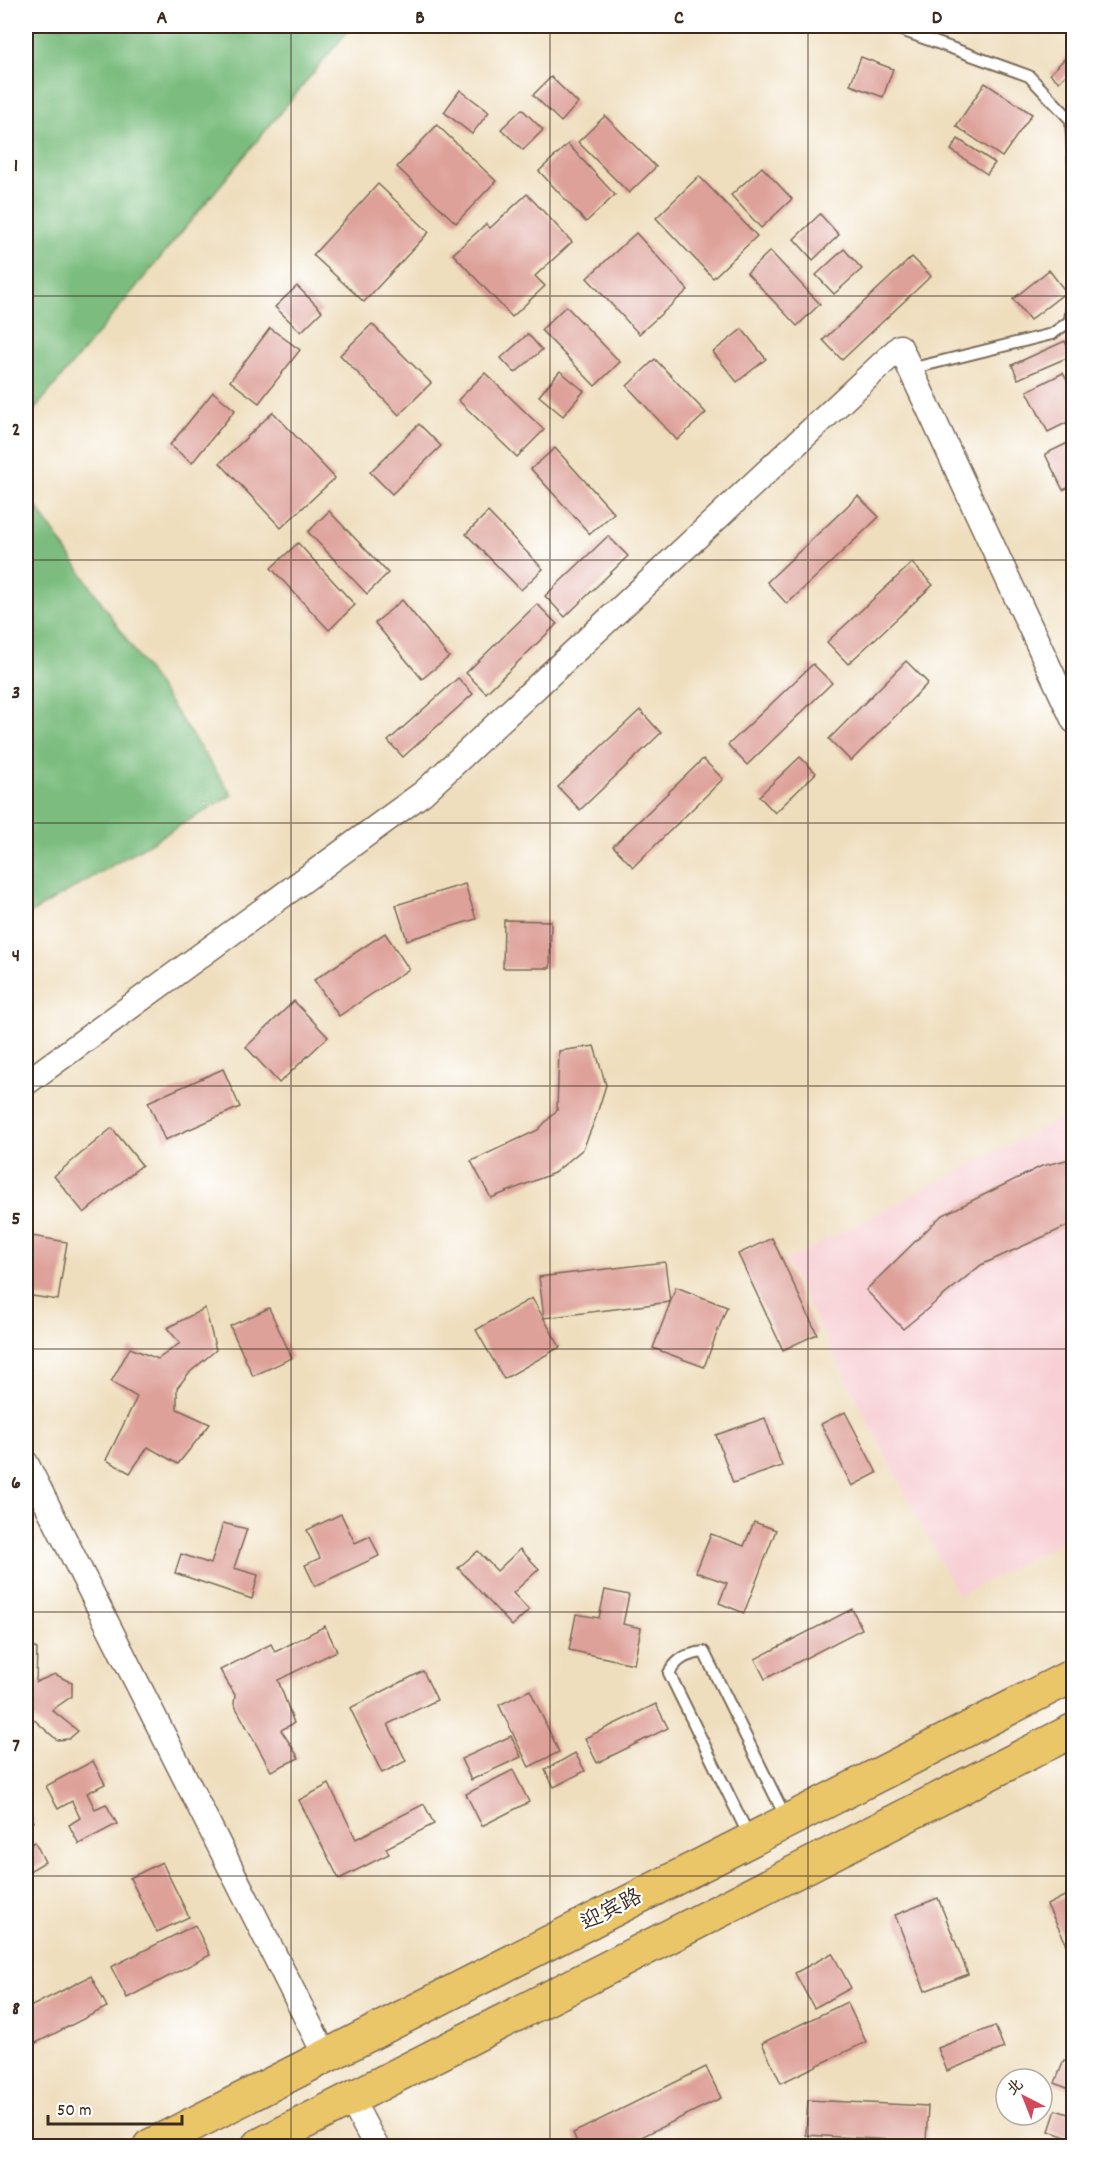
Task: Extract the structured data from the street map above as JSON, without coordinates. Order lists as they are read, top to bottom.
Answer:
{
  "streets": {
    "highway": ["迎宾路"]
  },
  "scale_bar": "50 m",
  "north": "top left",
  "grid": {
    "columns": [
      "A",
      "B",
      "C",
      "D"
    ],
    "rows": [
      "1",
      "2",
      "3",
      "4",
      "5",
      "6",
      "7",
      "8"
    ]
  }
}
